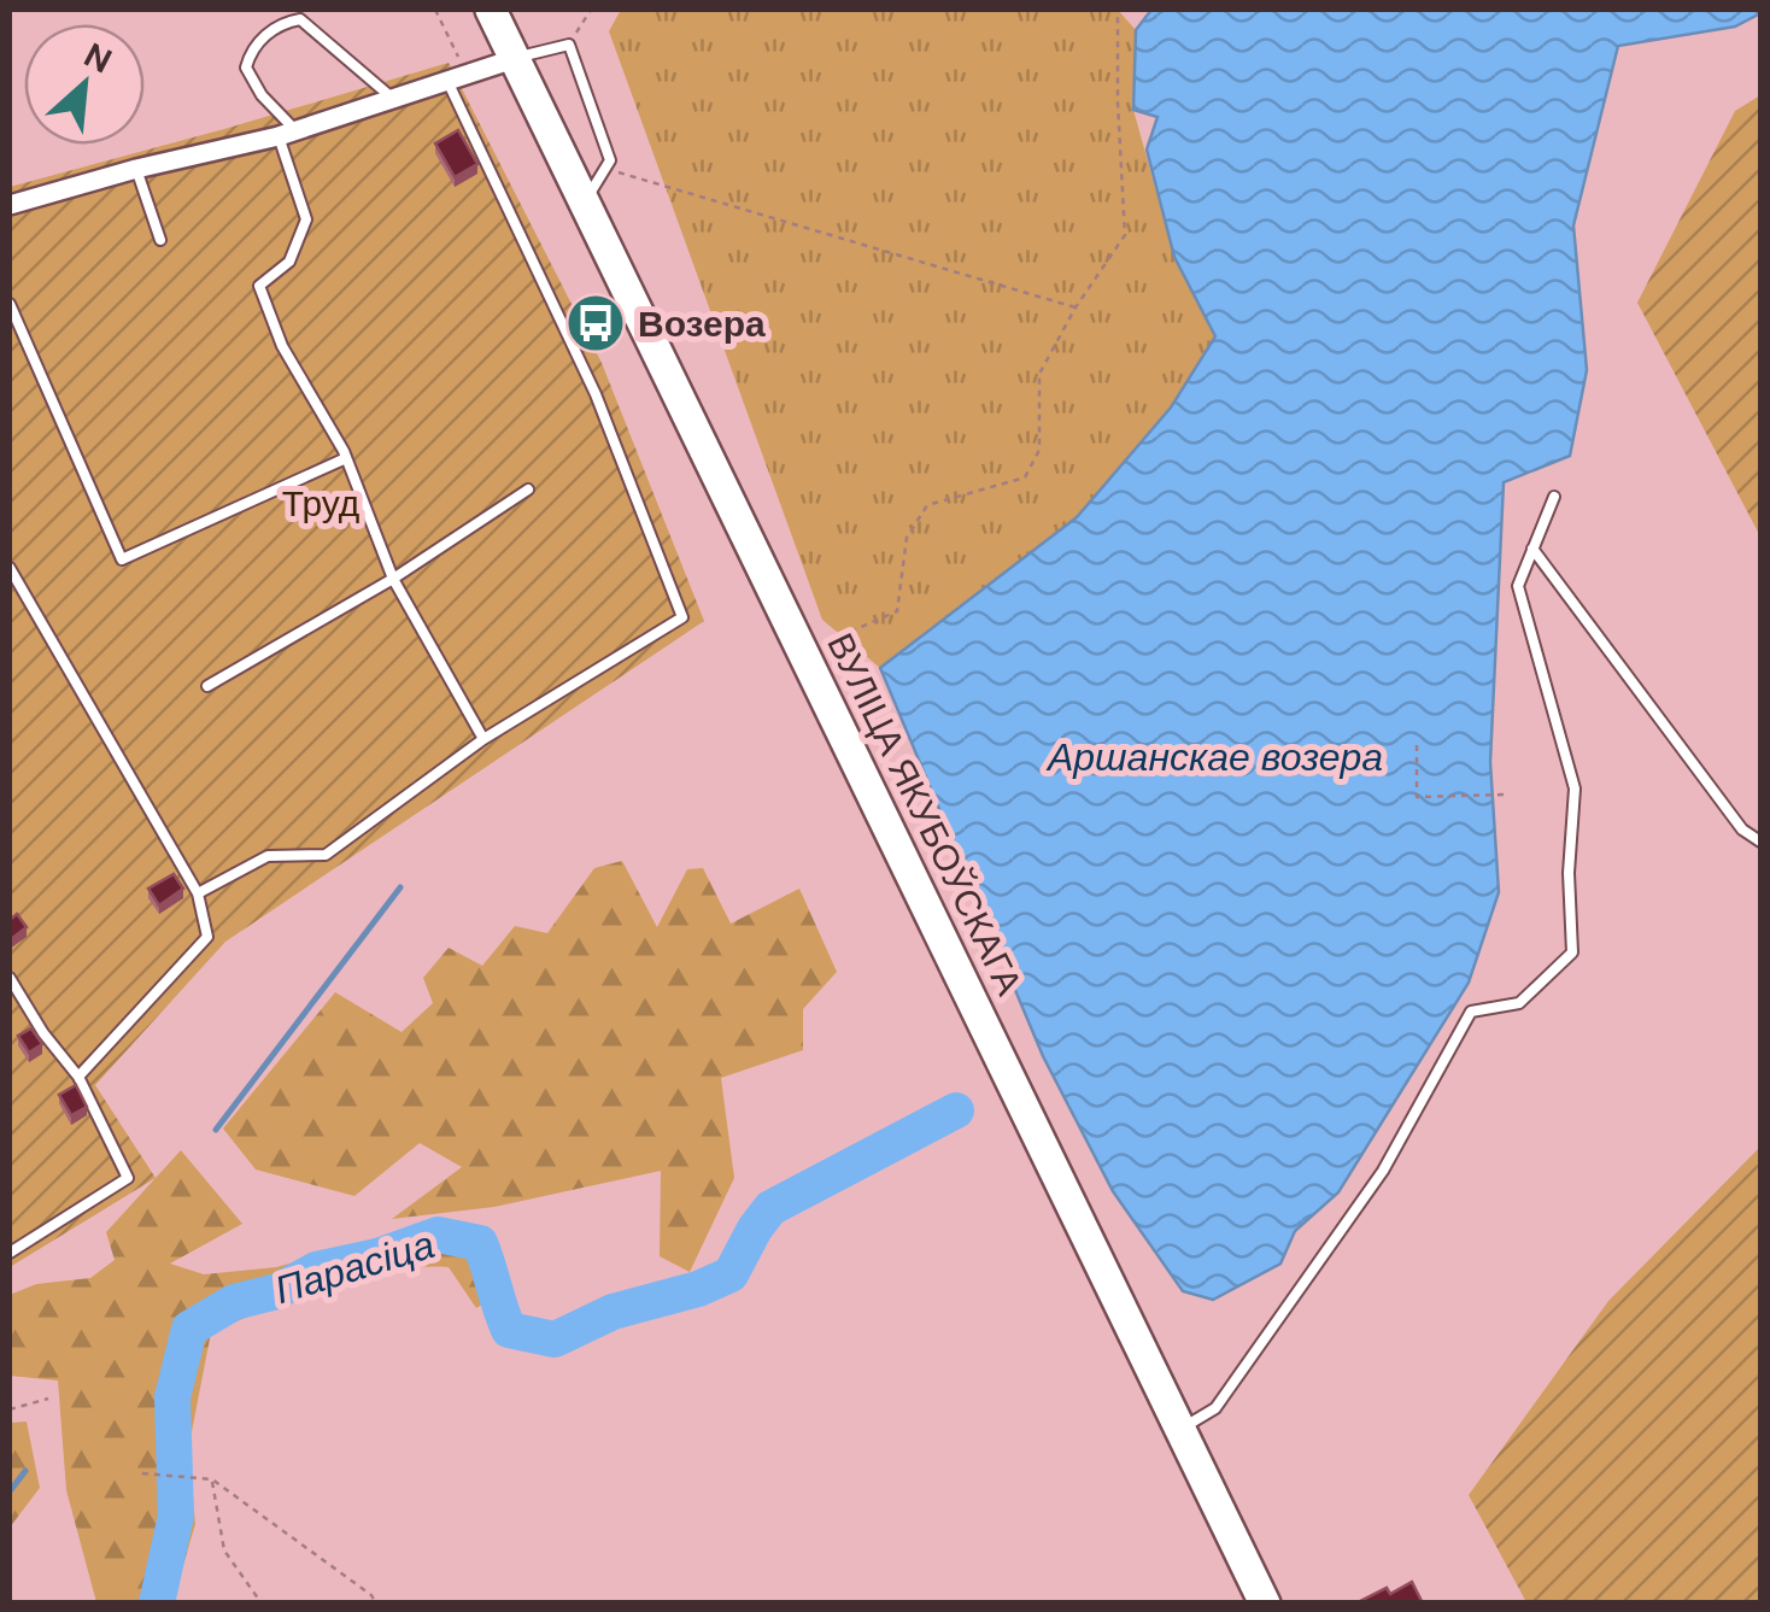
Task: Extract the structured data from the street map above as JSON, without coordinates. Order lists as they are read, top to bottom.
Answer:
{
  "streets": {
    "main road": ["ВУЛІЦА ЯКУБОЎСКАГА"]
  },
  "water": ["Аршанскае возера", "Парасіца"],
  "parks": ["Труд"],
  "places": {
    "bus stop": ["Возера"]
  },
  "north": "top right"
}
